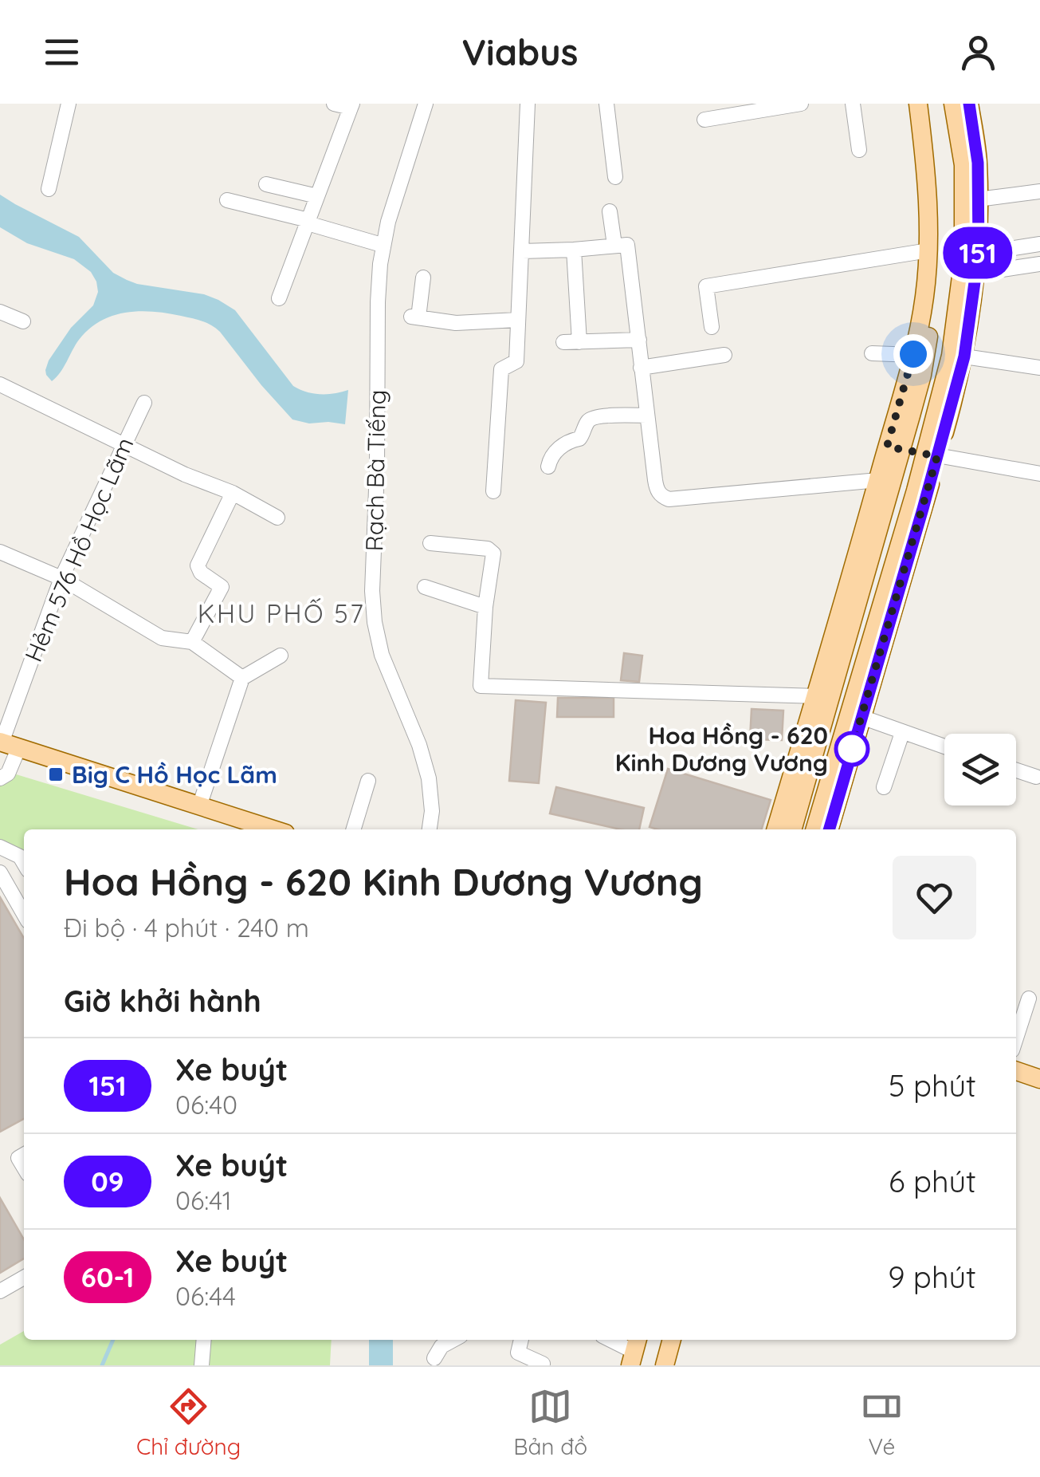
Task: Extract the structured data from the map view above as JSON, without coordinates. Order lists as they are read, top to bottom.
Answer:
{
  "streets": {
    "street": ["Rạch Bà Tiếng", "Hẻm 576 Hồ Học Lãm"]
  },
  "districts": ["KHU PHỐ 57"],
  "places": {
    "other": ["Hoa Hồng - 620 Kinh Dương Vương"],
    "transit": ["Big C Hồ Học Lãm"]
  },
  "lines": ["bus line 151"],
  "page": {
    "header": "Viabus",
    "on_map": "151",
    "heading": [
      ["Hoa Hồng - 620 Kinh Dương Vương", "Đi bộ · 4 phút · 240 m"],
      "Giờ khởi hành"
    ],
    "list": [
      {
        "mark": "151",
        "name": "Xe buýt",
        "note": "06:40",
        "value": "5 phút"
      },
      {
        "mark": "09",
        "name": "Xe buýt",
        "note": "06:41",
        "value": "6 phút"
      },
      {
        "mark": "60-1",
        "name": "Xe buýt",
        "note": "06:44",
        "value": "9 phút"
      }
    ],
    "tabs": ["Chỉ đường", "Bản đồ", "Vé"]
  }
}
